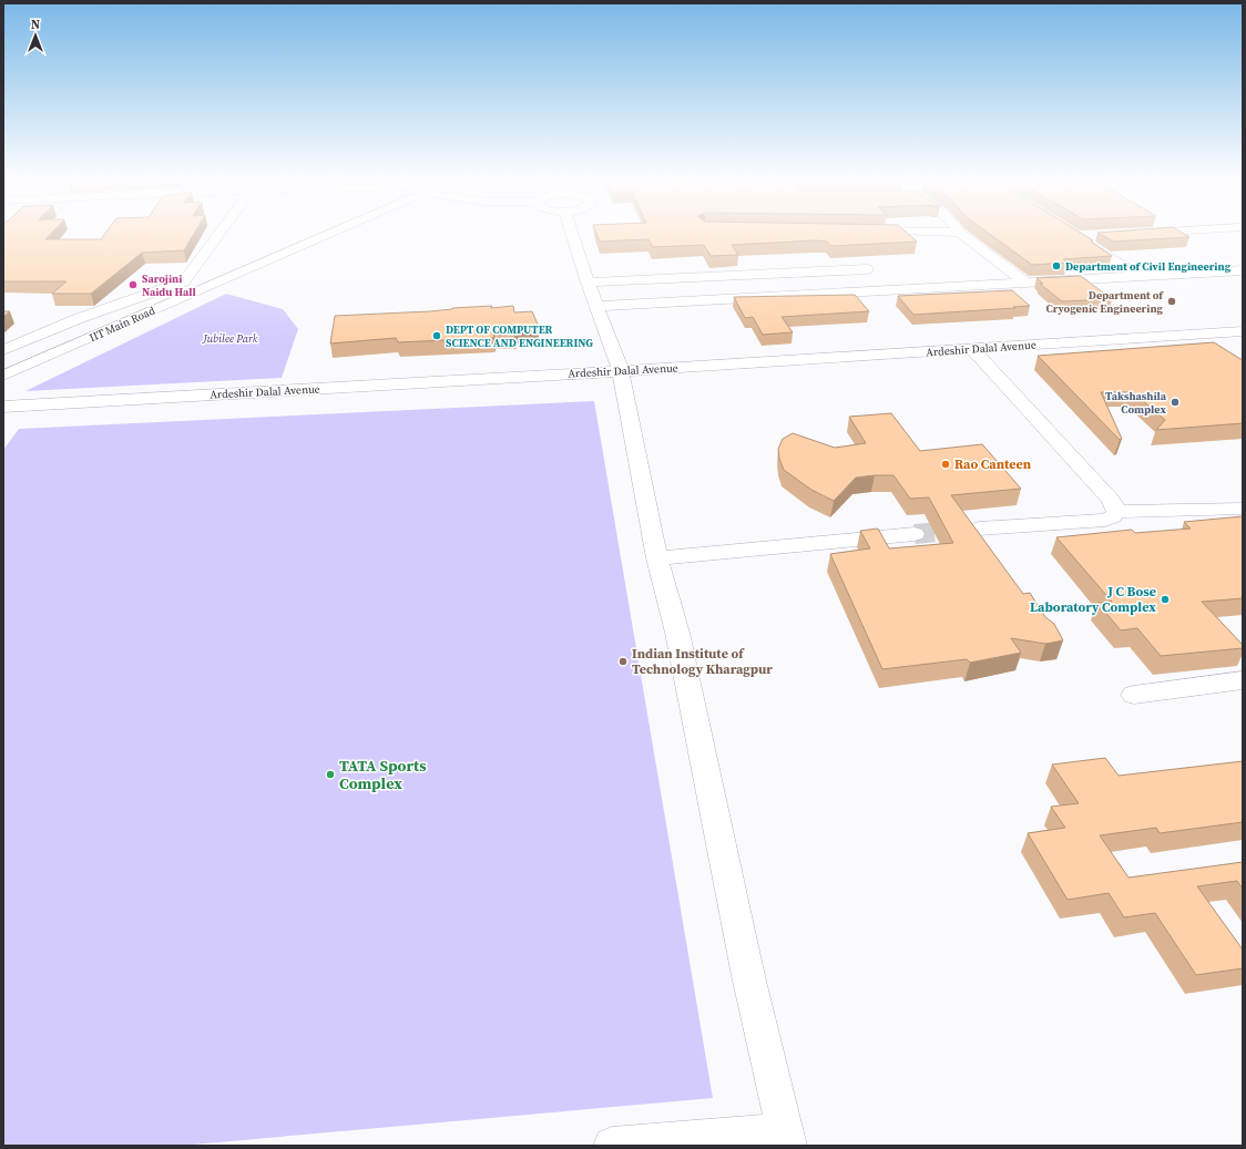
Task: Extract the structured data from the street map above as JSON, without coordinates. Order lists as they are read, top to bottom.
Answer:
{
  "streets": {
    "street": ["IIT Main Road", "Ardeshir Dalal Avenue"]
  },
  "parks": ["Jubilee Park"],
  "places": [
    "Department of Civil Engineering",
    "Sarojini Naidu Hall",
    "Department of Cryogenic Engineering",
    "DEPT OF COMPUTER SCIENCE AND ENGINEERING",
    "Takshashila Complex",
    "Rao Canteen",
    "J C Bose Laboratory Complex",
    "Indian Institute of Technology Kharagpur",
    "TATA Sports Complex"
  ],
  "north": "top"
}
